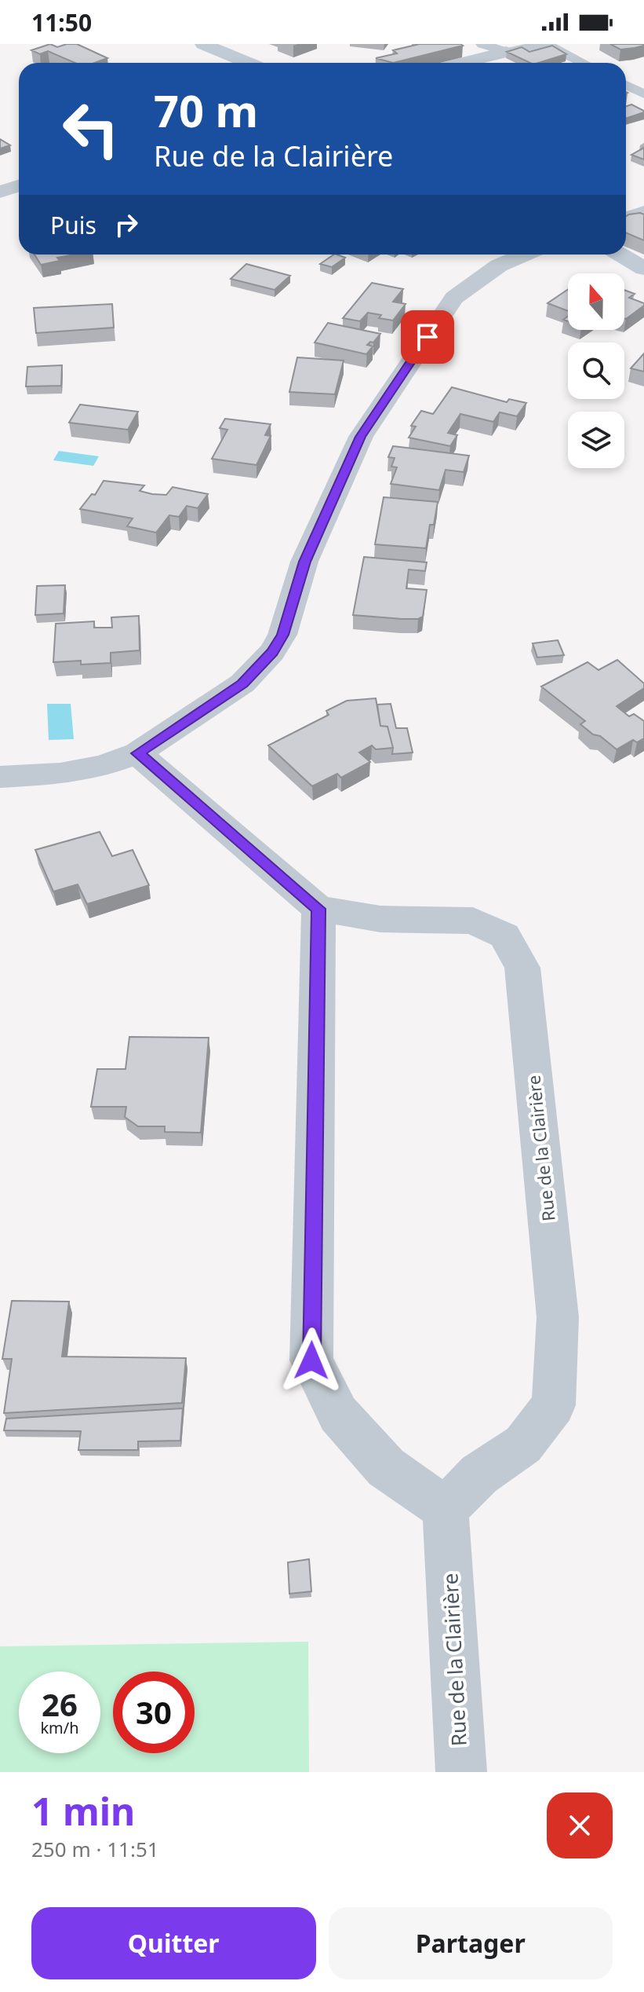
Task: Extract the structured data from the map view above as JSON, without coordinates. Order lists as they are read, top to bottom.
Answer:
{
  "streets": {
    "street": ["Rue de la Clairière"]
  },
  "north": "top",
  "page": {
    "status": "11:50",
    "turn": ["70 m", "Rue de la Clairière"],
    "then": "Puis",
    "speed": "26 km/h",
    "limit": "30",
    "heading": ["1 min", "250 m · 11:51"],
    "buttons": ["Quitter", "Partager"]
  }
}
